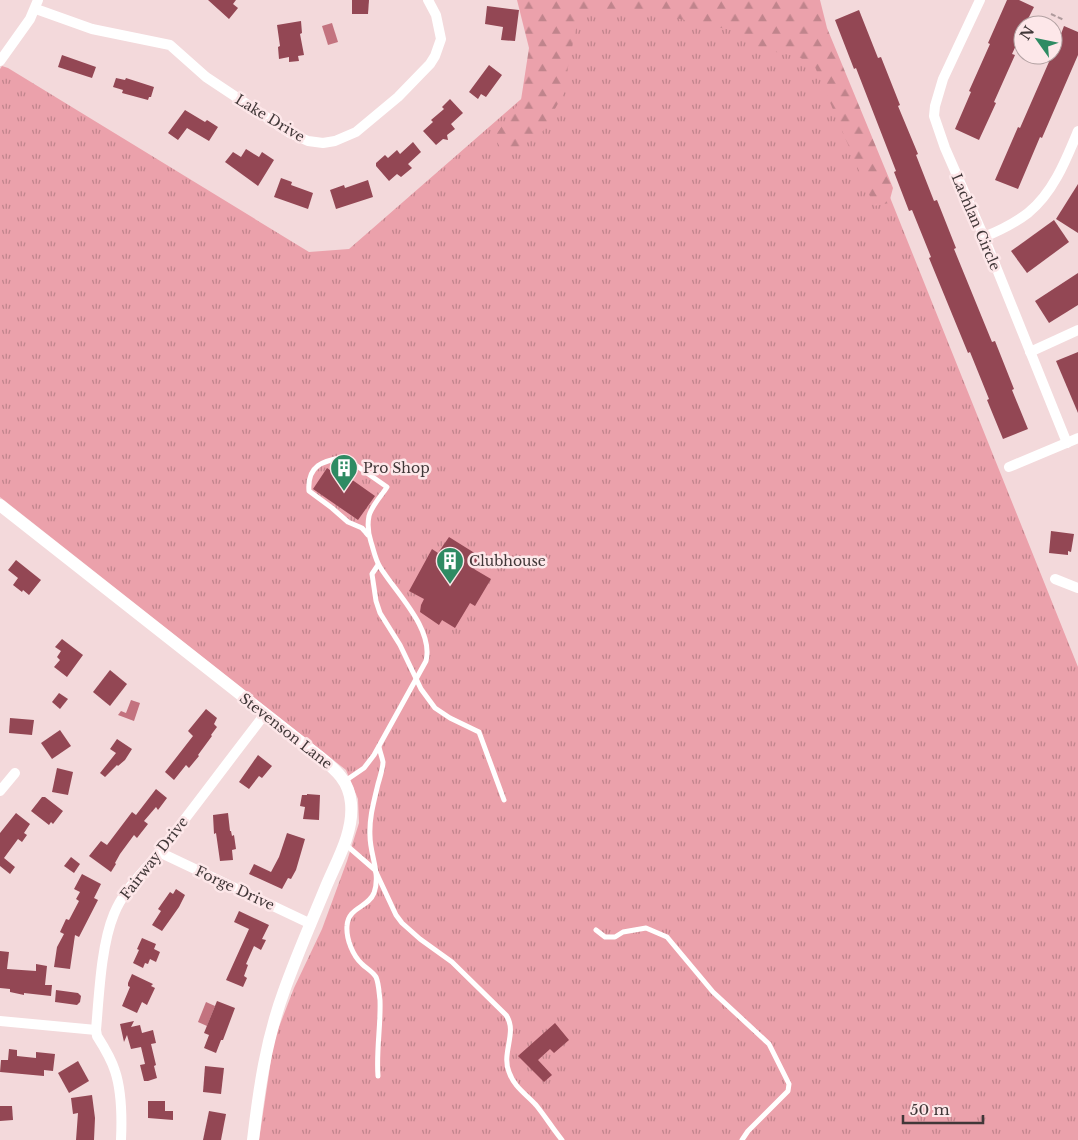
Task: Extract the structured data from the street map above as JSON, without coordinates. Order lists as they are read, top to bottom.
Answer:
{
  "streets": {
    "street": [
      "Lake Drive",
      "Lachlan Circle",
      "Stevenson Lane",
      "Fairway Drive",
      "Forge Drive"
    ]
  },
  "crossings": [
    ["Stevenson Lane", "Fairway Drive"],
    ["Fairway Drive", "Forge Drive"]
  ],
  "places": {
    "building": ["Pro Shop", "Clubhouse"]
  },
  "scale_bar": "50 m",
  "north": "top left"
}
